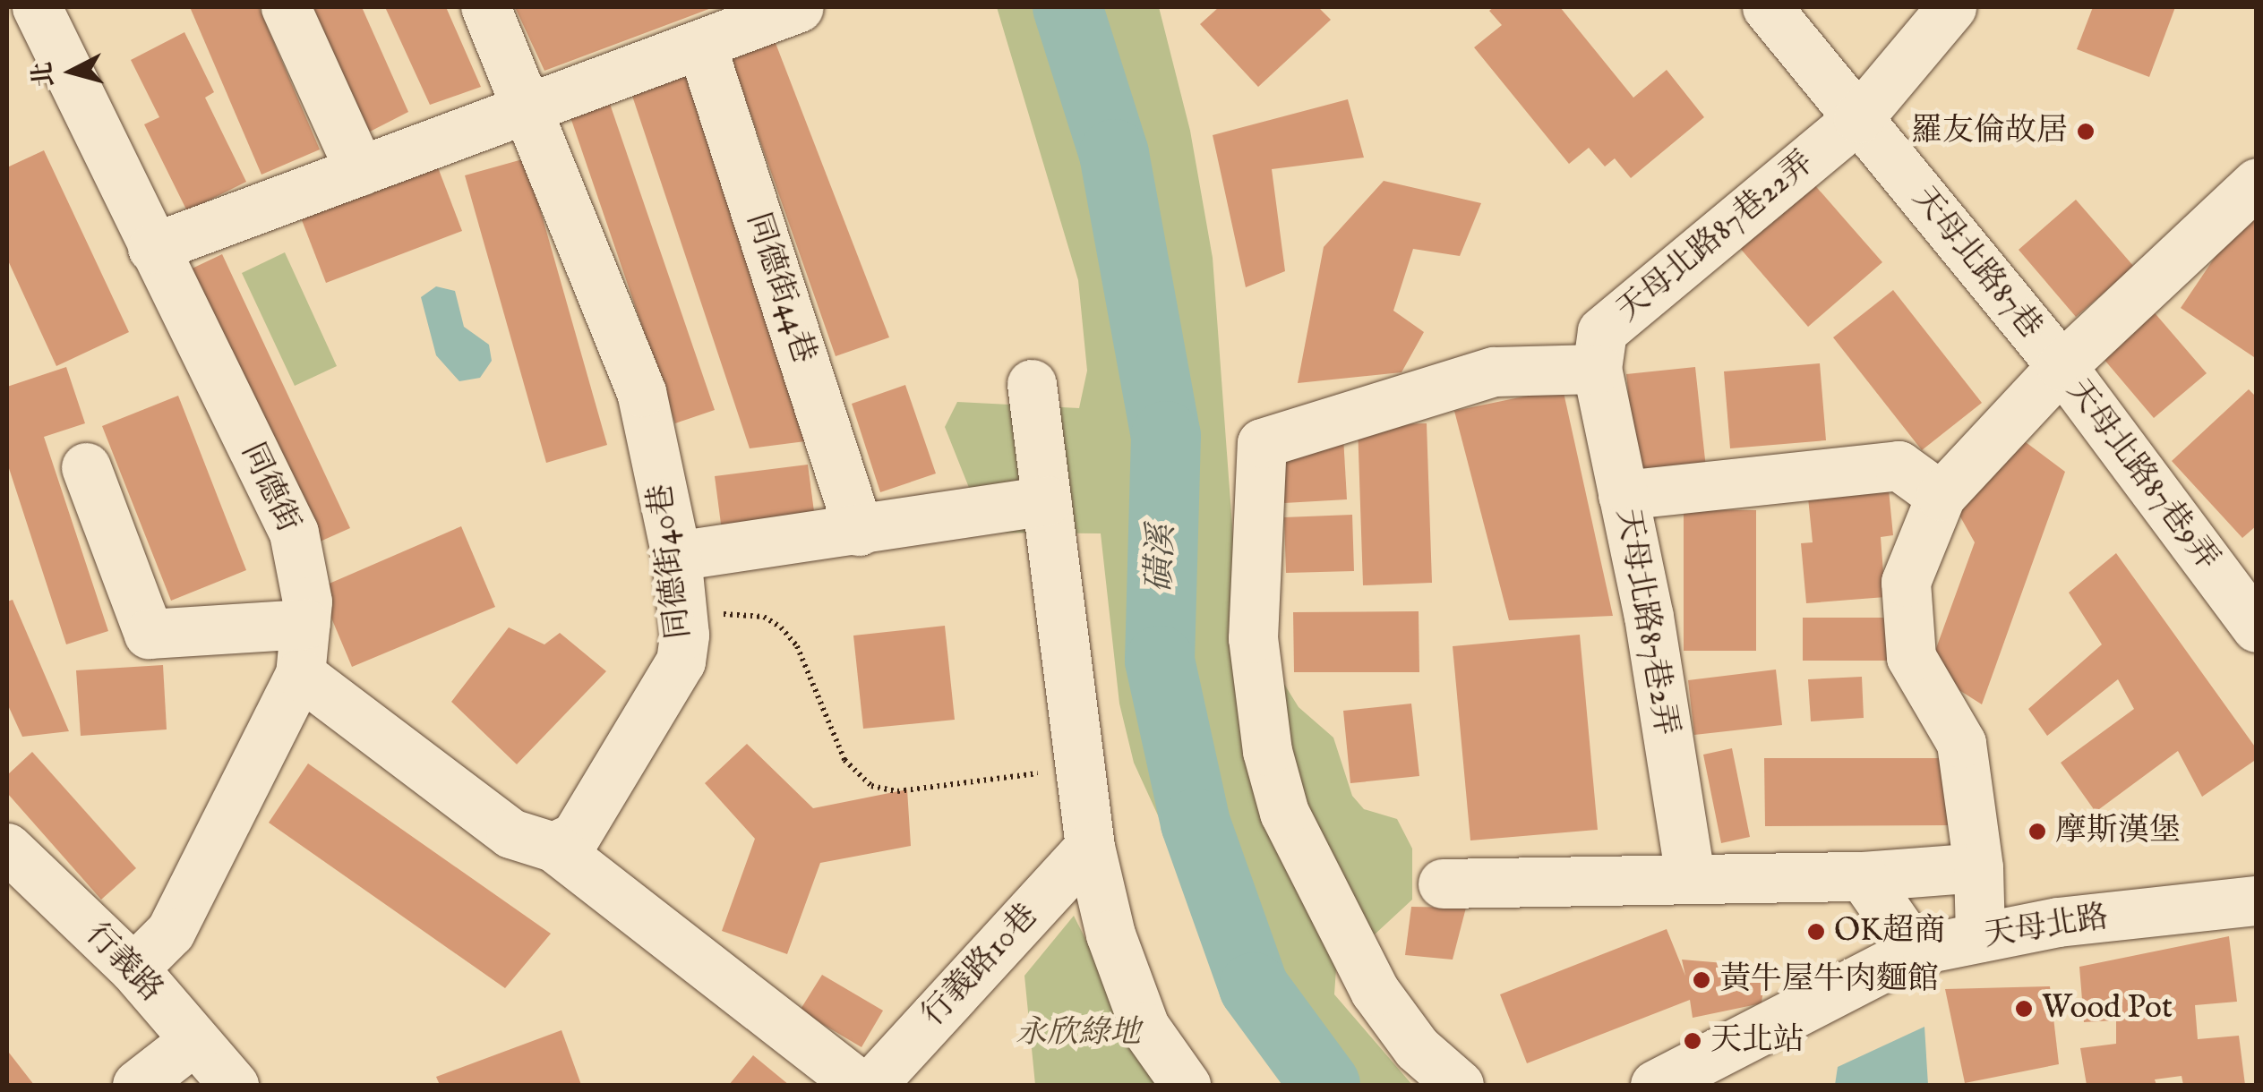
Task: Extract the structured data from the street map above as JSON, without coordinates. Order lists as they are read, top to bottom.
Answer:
{
  "streets": {
    "street": [
      "天母北路87巷22弄",
      "天母北路87巷",
      "同德街44巷",
      "天母北路87巷9弄",
      "同德街",
      "同德街40巷",
      "天母北路87巷2弄",
      "天母北路",
      "行義路",
      "行義路10巷"
    ]
  },
  "crossings": [
    ["天母北路87巷22弄", "天母北路87巷"],
    ["天母北路87巷22弄", "天母北路87巷2弄"],
    ["天母北路87巷", "天母北路87巷9弄"],
    ["同德街", "行義路"]
  ],
  "water": ["磺溪"],
  "parks": ["永欣綠地"],
  "places": [
    "羅友倫故居",
    "摩斯漢堡",
    "OK超商",
    "黃牛屋牛肉麵館",
    "Wood Pot",
    "天北站"
  ],
  "north": "left"
}
